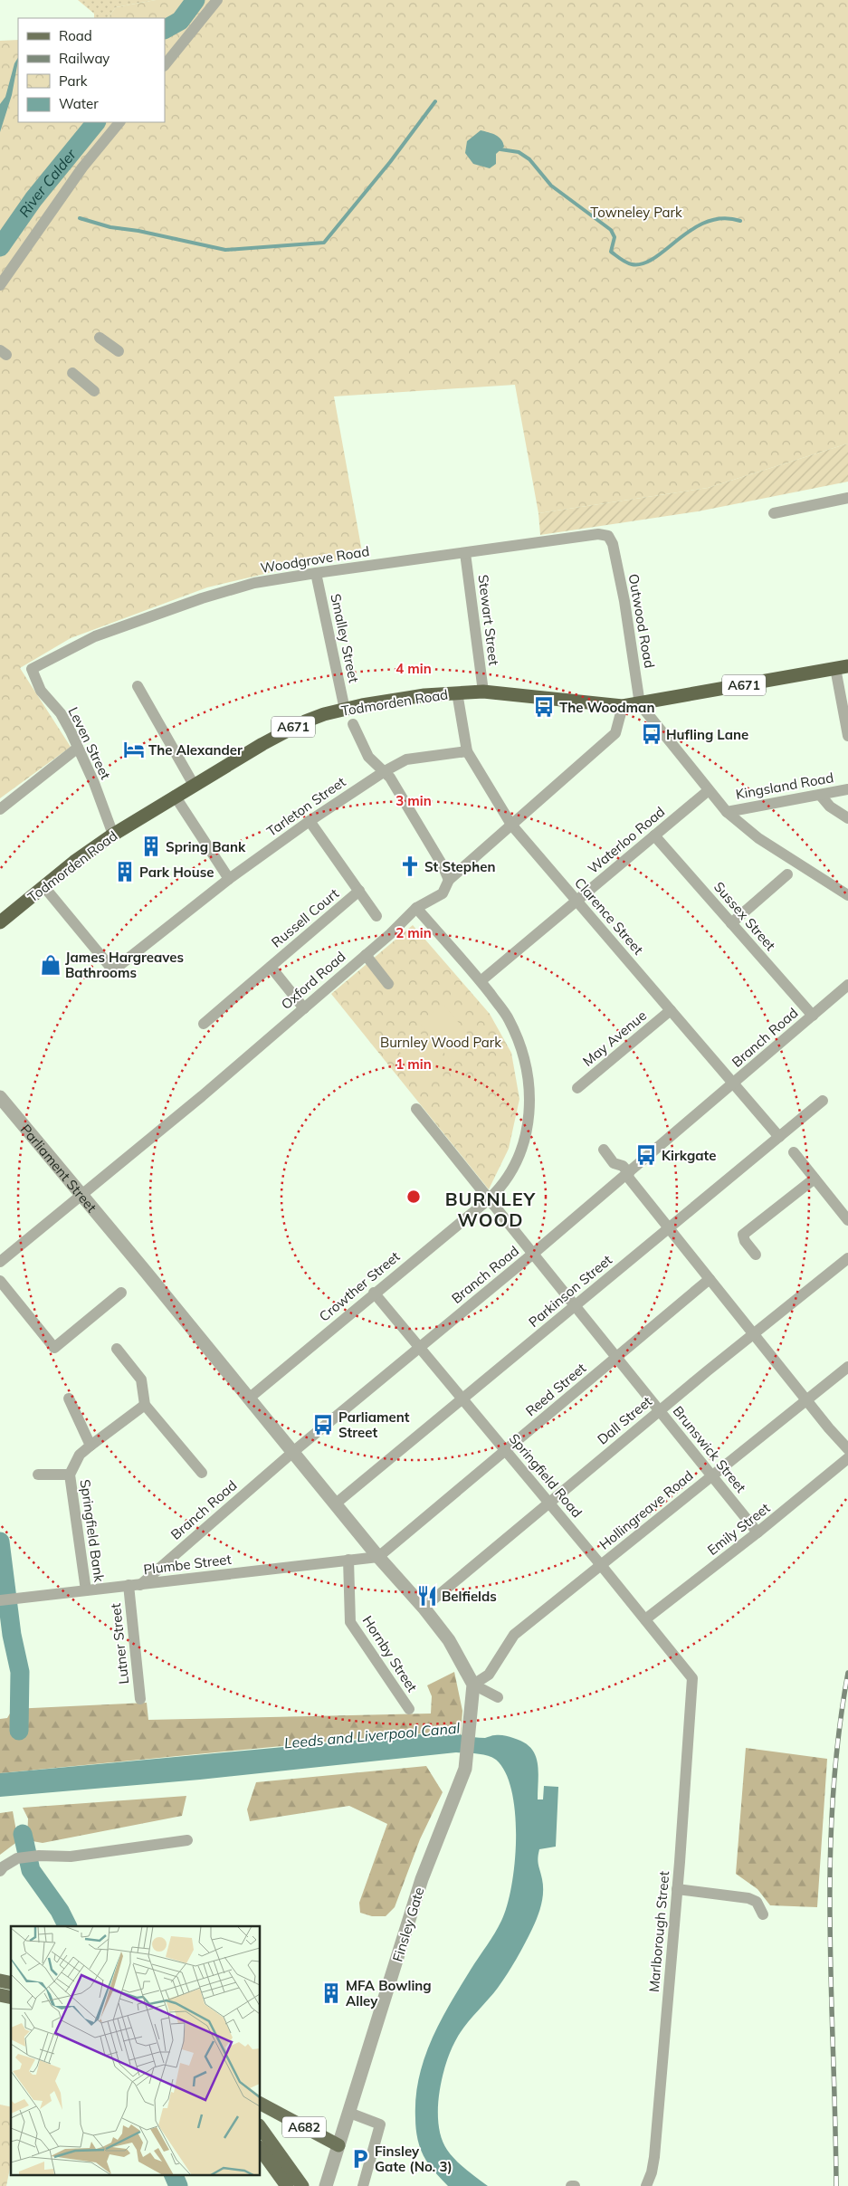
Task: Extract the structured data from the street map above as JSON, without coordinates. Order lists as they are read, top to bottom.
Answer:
{
  "streets": {
    "highway": ["A671", "Todmorden Road"],
    "main road": ["A682"],
    "street": [
      "Woodgrove Road",
      "Stewart Street",
      "Outwood Road",
      "Smalley Street",
      "Leven Street",
      "Kingsland Road",
      "Tarleton Street",
      "Waterloo Road",
      "Clarence Street",
      "Sussex Street",
      "Russell Court",
      "Oxford Road",
      "Branch Road",
      "May Avenue",
      "Parliament Street",
      "Crowther Street",
      "Parkinson Street",
      "Reed Street",
      "Dall Street",
      "Brunswick Street",
      "Springfield Road",
      "Hollingreave Road",
      "Emily Street",
      "Springfield Bank",
      "Plumbe Street",
      "Lutner Street",
      "Hornby Street",
      "Finsley Gate",
      "Marlborough Street"
    ]
  },
  "crossings": [
    ["Woodgrove Road", "Stewart Street"],
    ["Woodgrove Road", "Outwood Road"],
    ["Woodgrove Road", "Smalley Street"],
    ["Woodgrove Road", "Leven Street"],
    ["Stewart Street", "Todmorden Road"],
    ["Outwood Road", "Todmorden Road"],
    ["Smalley Street", "Todmorden Road"],
    ["Todmorden Road", "Leven Street"],
    ["Todmorden Road", "Tarleton Street"],
    ["Todmorden Road", "Clarence Street"],
    ["Todmorden Road", "Oxford Road"],
    ["Tarleton Street", "Clarence Street"],
    ["Waterloo Road", "Clarence Street"],
    ["Waterloo Road", "Sussex Street"],
    ["Waterloo Road", "Crowther Street"],
    ["Clarence Street", "Oxford Road"],
    ["Clarence Street", "Branch Road"],
    ["Clarence Street", "May Avenue"],
    ["Clarence Street", "Parkinson Street"],
    ["Sussex Street", "Branch Road"],
    ["Russell Court", "Oxford Road"],
    ["Oxford Road", "Parliament Street"],
    ["Oxford Road", "Crowther Street"],
    ["Branch Road", "Parliament Street"],
    ["Branch Road", "Brunswick Street"],
    ["Branch Road", "Springfield Road"],
    ["Branch Road", "Plumbe Street"],
    ["Branch Road", "Lutner Street"],
    ["Parliament Street", "Crowther Street"],
    ["Parliament Street", "Parkinson Street"],
    ["Parliament Street", "Reed Street"],
    ["Parliament Street", "Dall Street"],
    ["Parliament Street", "Hollingreave Road"],
    ["Parliament Street", "Plumbe Street"],
    ["Parliament Street", "Finsley Gate"],
    ["Crowther Street", "Brunswick Street"],
    ["Crowther Street", "Springfield Road"],
    ["Parkinson Street", "Brunswick Street"],
    ["Parkinson Street", "Springfield Road"],
    ["Reed Street", "Brunswick Street"],
    ["Reed Street", "Springfield Road"],
    ["Reed Street", "Plumbe Street"],
    ["Dall Street", "Brunswick Street"],
    ["Dall Street", "Springfield Road"],
    ["Brunswick Street", "Hollingreave Road"],
    ["Brunswick Street", "Emily Street"],
    ["Springfield Road", "Hollingreave Road"],
    ["Springfield Road", "Emily Street"],
    ["Springfield Road", "Marlborough Street"],
    ["Hollingreave Road", "Finsley Gate"],
    ["Springfield Bank", "Plumbe Street"],
    ["Plumbe Street", "Lutner Street"],
    ["Plumbe Street", "Hornby Street"],
    ["Finsley Gate", "A682"]
  ],
  "districts": ["BURNLEY WOOD"],
  "water": ["River Calder", "Leeds and Liverpool Canal"],
  "parks": ["Towneley Park", "Burnley Wood Park"],
  "places": {
    "bus stop": [
      "The Woodman",
      "Hufling Lane",
      "Kirkgate",
      "Parliament Street"
    ],
    "hotel": ["The Alexander"],
    "building": ["Spring Bank", "Park House", "MFA Bowling Alley"],
    "church": ["St Stephen"],
    "shop": ["James Hargreaves Bathrooms"],
    "restaurant": ["Belfields"],
    "parking": ["Finsley Gate (No. 3)"]
  },
  "legend": [
    "Road",
    "Railway",
    "Park",
    "Water"
  ],
  "rings": [
    "4 min",
    "3 min",
    "2 min",
    "1 min"
  ]
}
